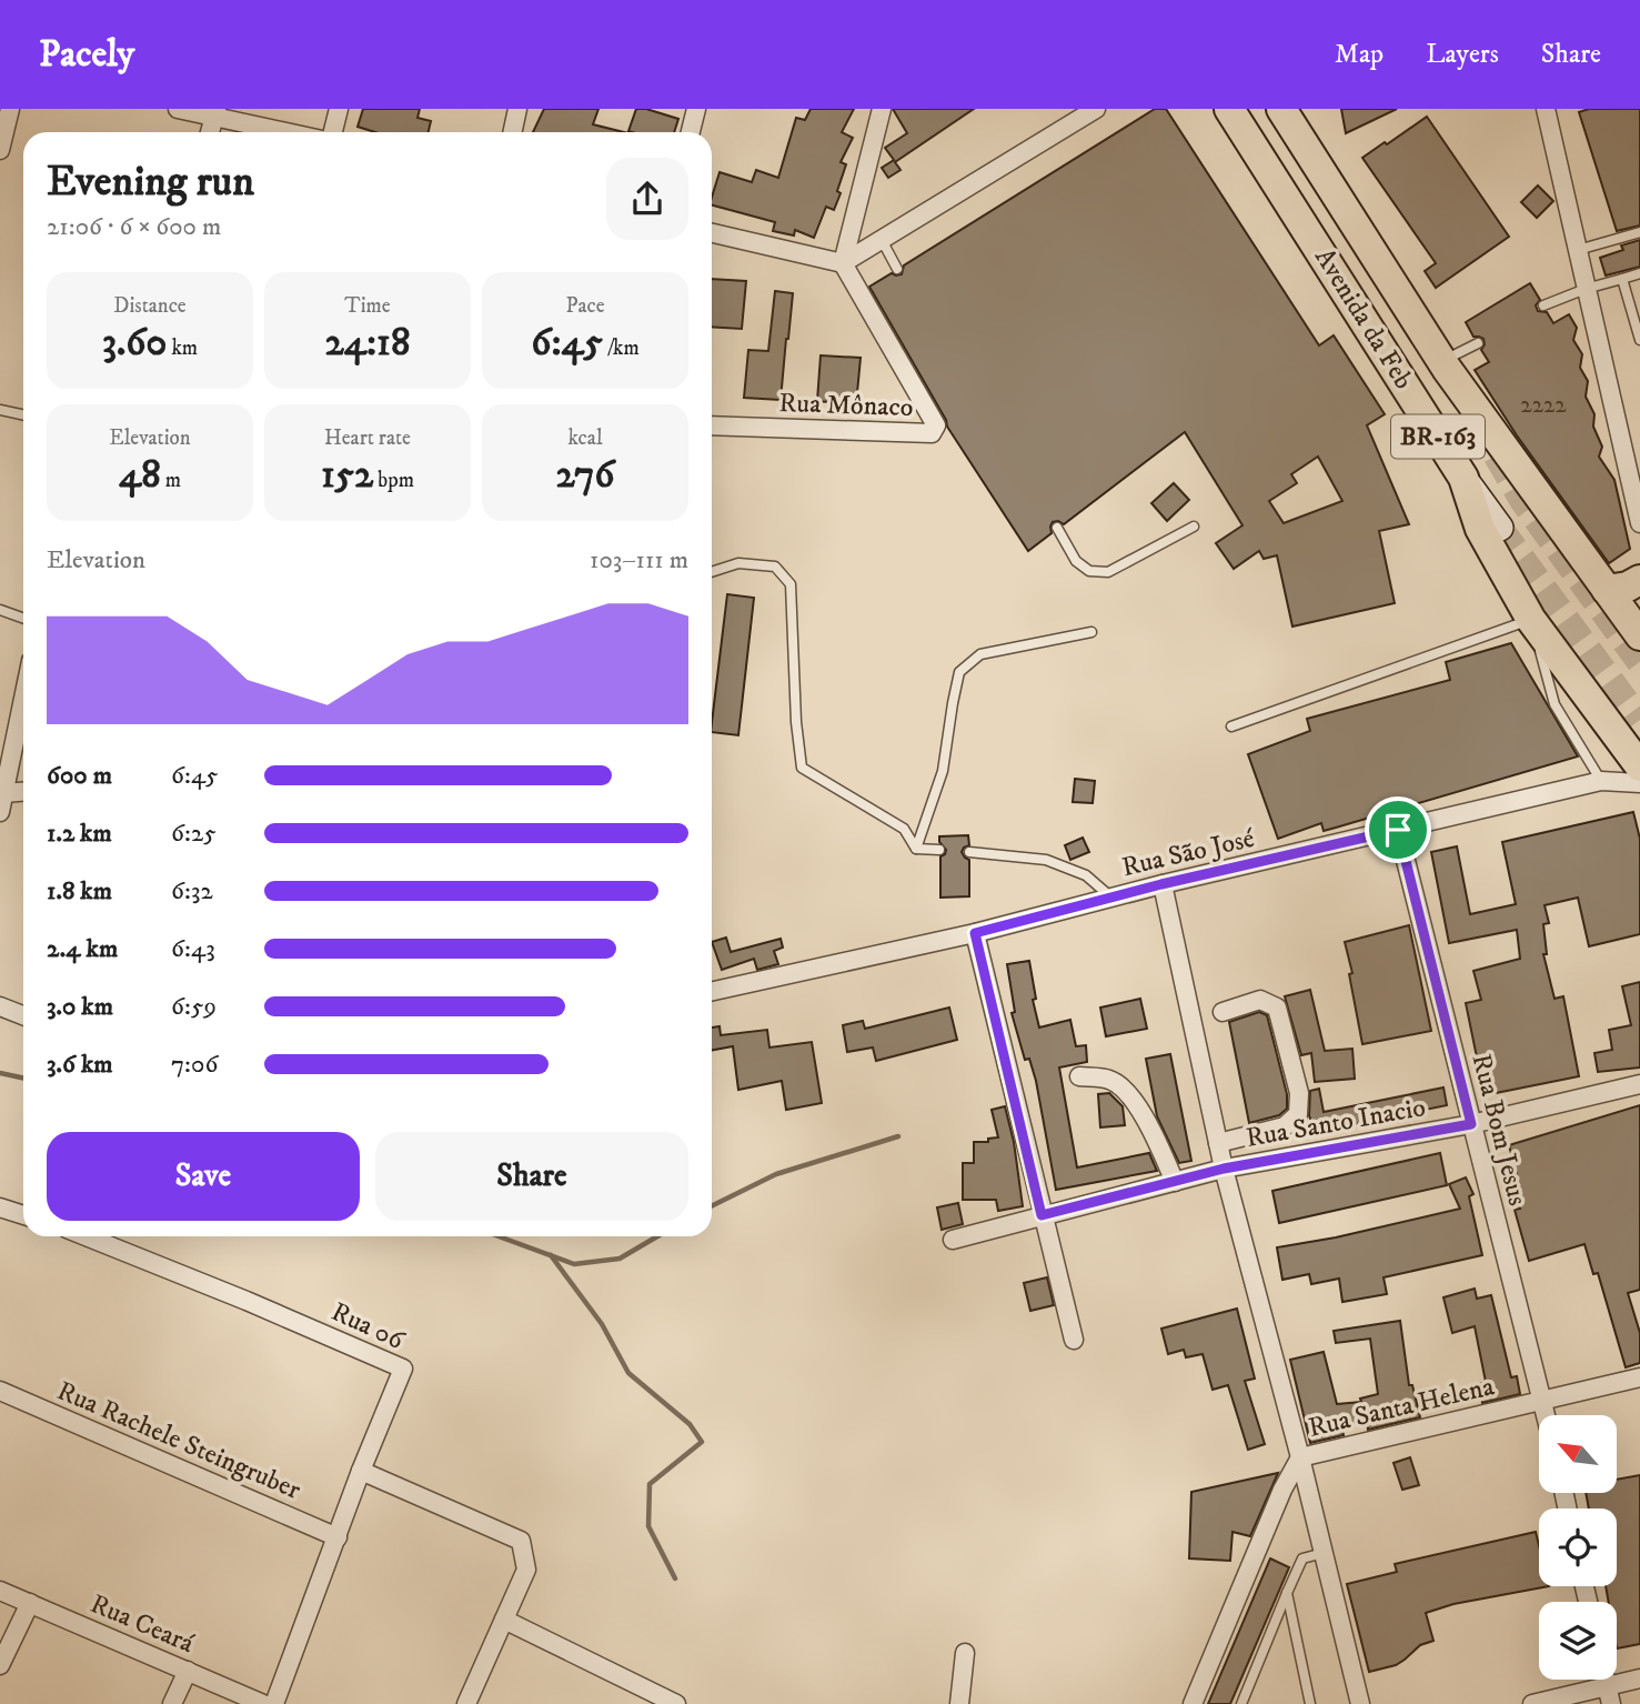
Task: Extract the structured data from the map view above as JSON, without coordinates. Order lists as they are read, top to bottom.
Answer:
{
  "streets": {
    "main road": ["Avenida da Feb", "BR-163"],
    "street": [
      "Rua Mônaco",
      "Rua São José",
      "Rua Santo Inacio",
      "Rua Bom Jesus",
      "Rua 06",
      "Rua Santa Helena",
      "Rua Rachele Steingruber",
      "Rua Ceará"
    ]
  },
  "crossings": [
    ["Rua São José", "Rua Bom Jesus"],
    ["Rua Santo Inacio", "Rua Bom Jesus"],
    ["Rua Bom Jesus", "Rua Santa Helena"],
    ["Rua 06", "Rua Rachele Steingruber"]
  ],
  "house_numbers": ["2222"],
  "north": "top left",
  "page": {
    "header": "Pacely",
    "nav": ["Map", "Layers", "Share"],
    "heading": ["Evening run", "21:06 · 6 × 600 m"],
    "stats": [
      ["Distance", "3.60 km"],
      ["Time", "24:18"],
      ["Pace", "6:45 /km"],
      ["Elevation", "48 m"],
      ["Heart rate", "152 bpm"],
      ["kcal", "276"]
    ],
    "chart": ["Elevation", "103–111 m"],
    "list": [
      {
        "name": "600 m",
        "note": "6:45"
      },
      {
        "name": "1.2 km",
        "note": "6:25"
      },
      {
        "name": "1.8 km",
        "note": "6:32"
      },
      {
        "name": "2.4 km",
        "note": "6:43"
      },
      {
        "name": "3.0 km",
        "note": "6:59"
      },
      {
        "name": "3.6 km",
        "note": "7:06"
      }
    ],
    "buttons": ["Save", "Share"]
  }
}
